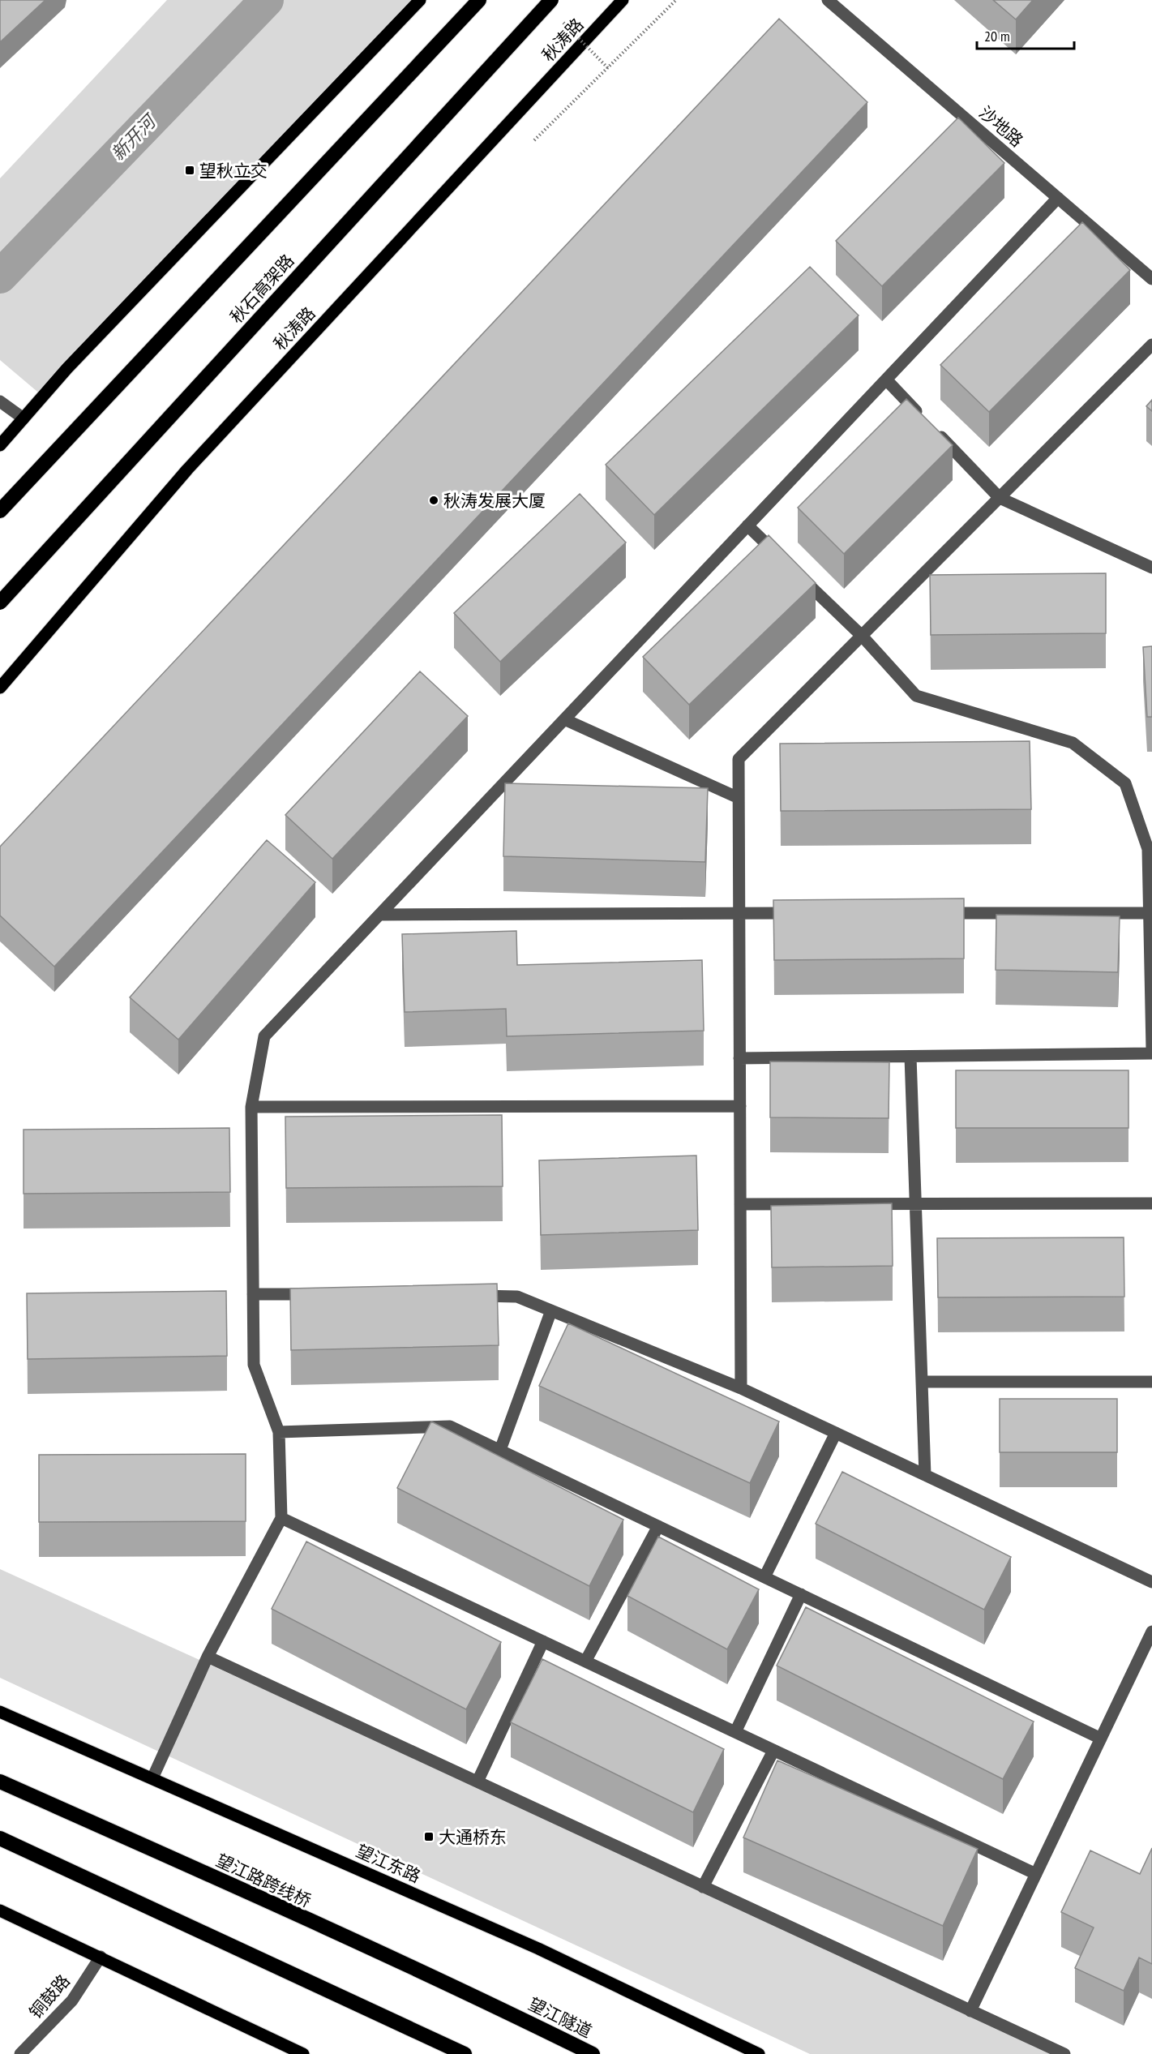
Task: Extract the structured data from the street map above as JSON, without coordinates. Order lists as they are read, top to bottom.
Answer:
{
  "streets": {
    "highway": ["秋石高架路", "望江路跨线桥", "望江隧道"],
    "main road": ["秋涛路", "望江东路"],
    "street": ["沙地路", "铜鼓路"]
  },
  "crossings": [
    ["望江路跨线桥", "望江隧道"]
  ],
  "water": ["新开河"],
  "places": {
    "transit": ["望秋立交", "大通桥东"],
    "other": ["秋涛发展大厦"]
  },
  "scale_bar": "20 m"
}
